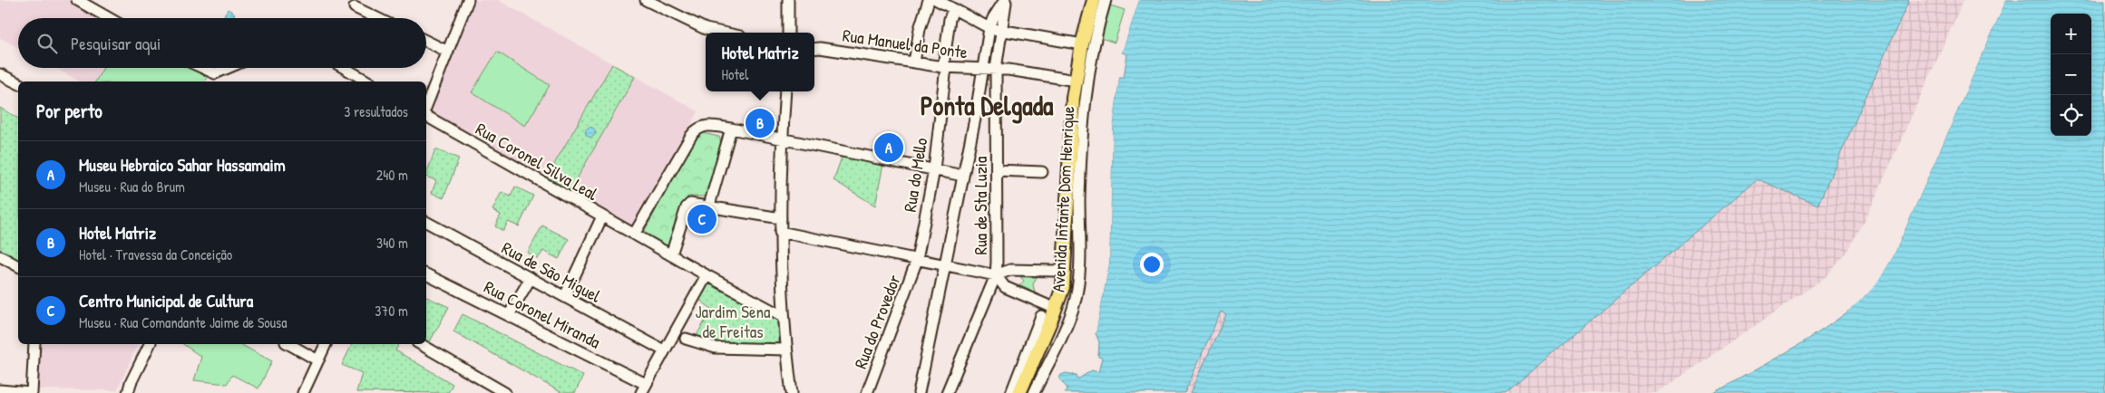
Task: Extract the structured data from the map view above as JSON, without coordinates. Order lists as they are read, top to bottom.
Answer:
{
  "streets": {
    "main road": ["Avenida Infante Dom Henrique"],
    "street": [
      "Rua Manuel da Ponte",
      "Rua Coronel Silva Leal",
      "Rua do Mello",
      "Rua de Sta Luzia",
      "Rua de São Miguel",
      "Rua Coronel Miranda",
      "Rua do Provedor"
    ]
  },
  "crossings": [
    ["Rua Manuel da Ponte", "Rua do Mello"],
    ["Rua Manuel da Ponte", "Avenida Infante Dom Henrique"],
    ["Rua Manuel da Ponte", "Rua de Sta Luzia"],
    ["Rua do Mello", "Rua do Provedor"]
  ],
  "districts": ["Ponta Delgada"],
  "parks": ["Jardim Sena de Freitas"],
  "page": {
    "map_buttons": ["+", "−"],
    "search": "Pesquisar aqui",
    "popup": ["Hotel Matriz", "Hotel"],
    "heading": ["Por perto", "3 resultados"],
    "pins": ["B", "A", "C"],
    "list": [
      {
        "mark": "A",
        "name": "Museu Hebraico Sahar Hassamaim",
        "note": "Museu · Rua do Brum",
        "value": "240 m"
      },
      {
        "mark": "B",
        "name": "Hotel Matriz",
        "note": "Hotel · Travessa da Conceição",
        "value": "340 m"
      },
      {
        "mark": "C",
        "name": "Centro Municipal de Cultura",
        "note": "Museu · Rua Comandante Jaime de Sousa",
        "value": "370 m"
      }
    ]
  }
}
